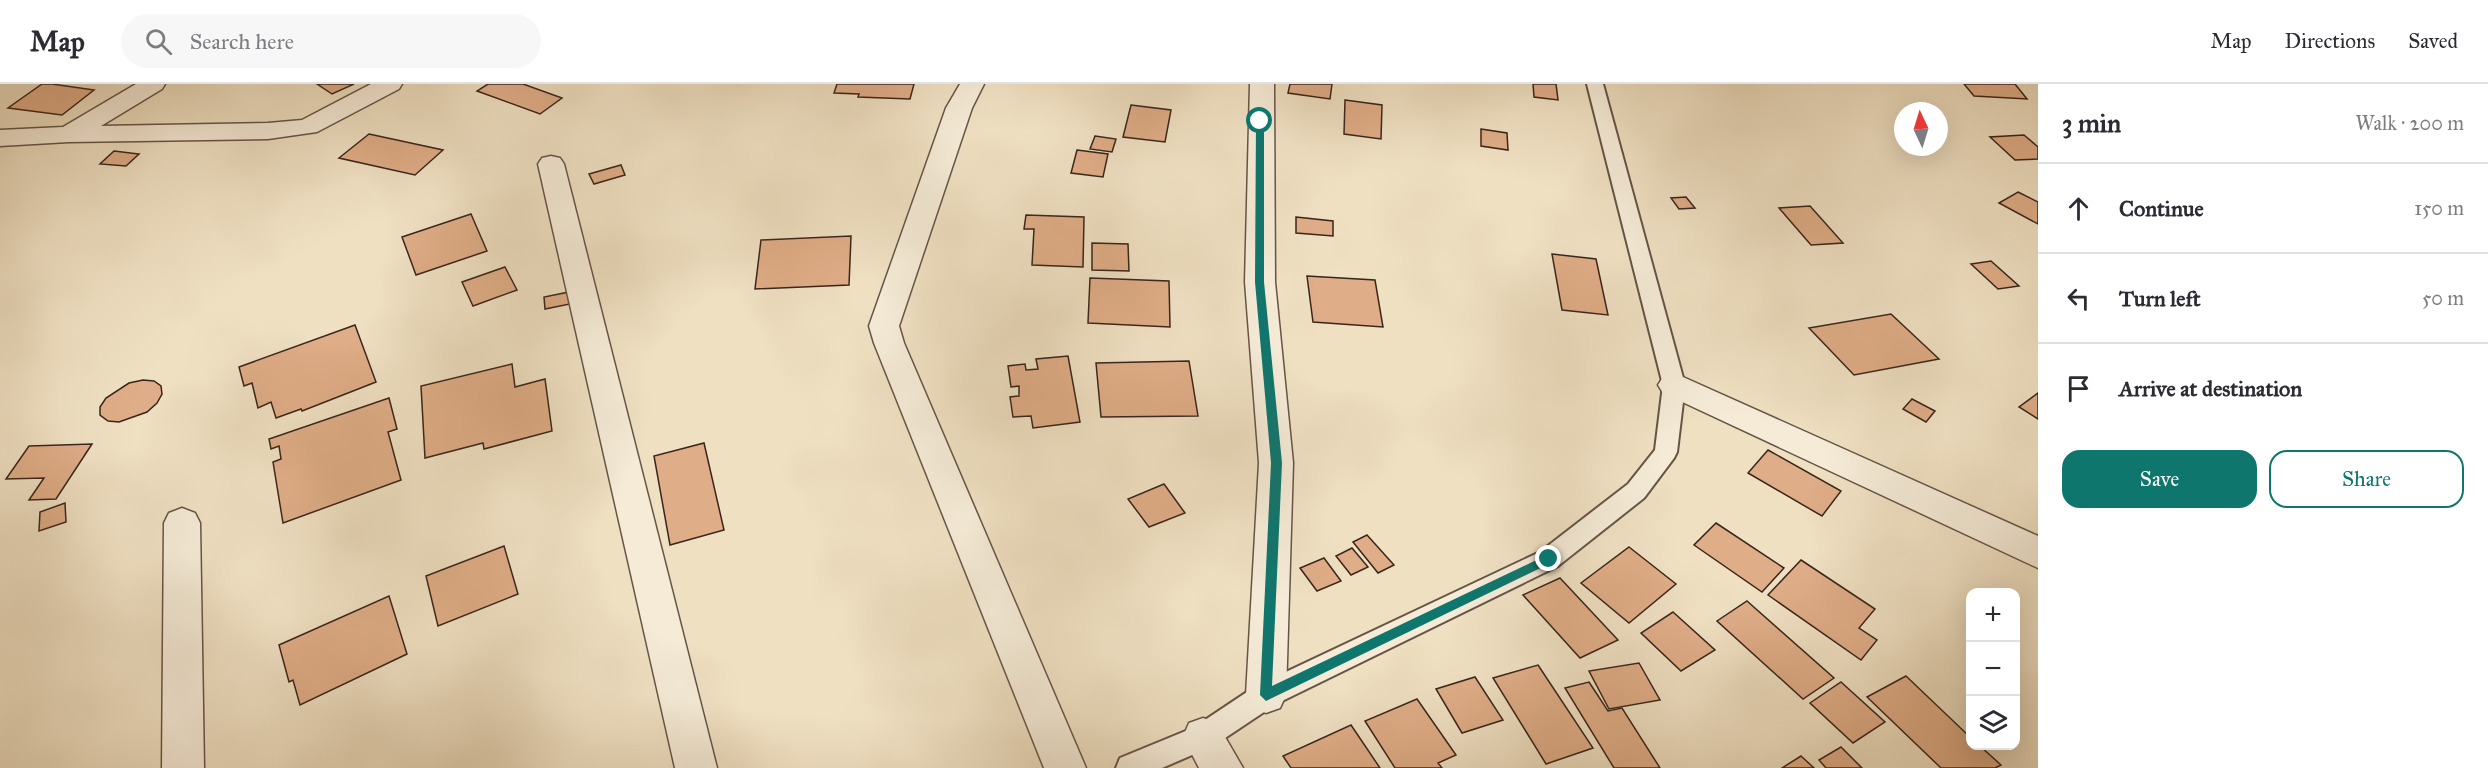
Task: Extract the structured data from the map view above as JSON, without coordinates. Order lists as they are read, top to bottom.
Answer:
{
  "north": "top",
  "page": {
    "header": "Map",
    "search": "Search here",
    "nav": ["Map", "Directions", "Saved"],
    "heading": ["3 min", "Walk · 200 m"],
    "list": [
      ["Continue", "150 m"],
      ["Turn left", "50 m"],
      "Arrive at destination"
    ],
    "buttons": ["Save", "Share"],
    "map_buttons": ["+", "−"]
  }
}
